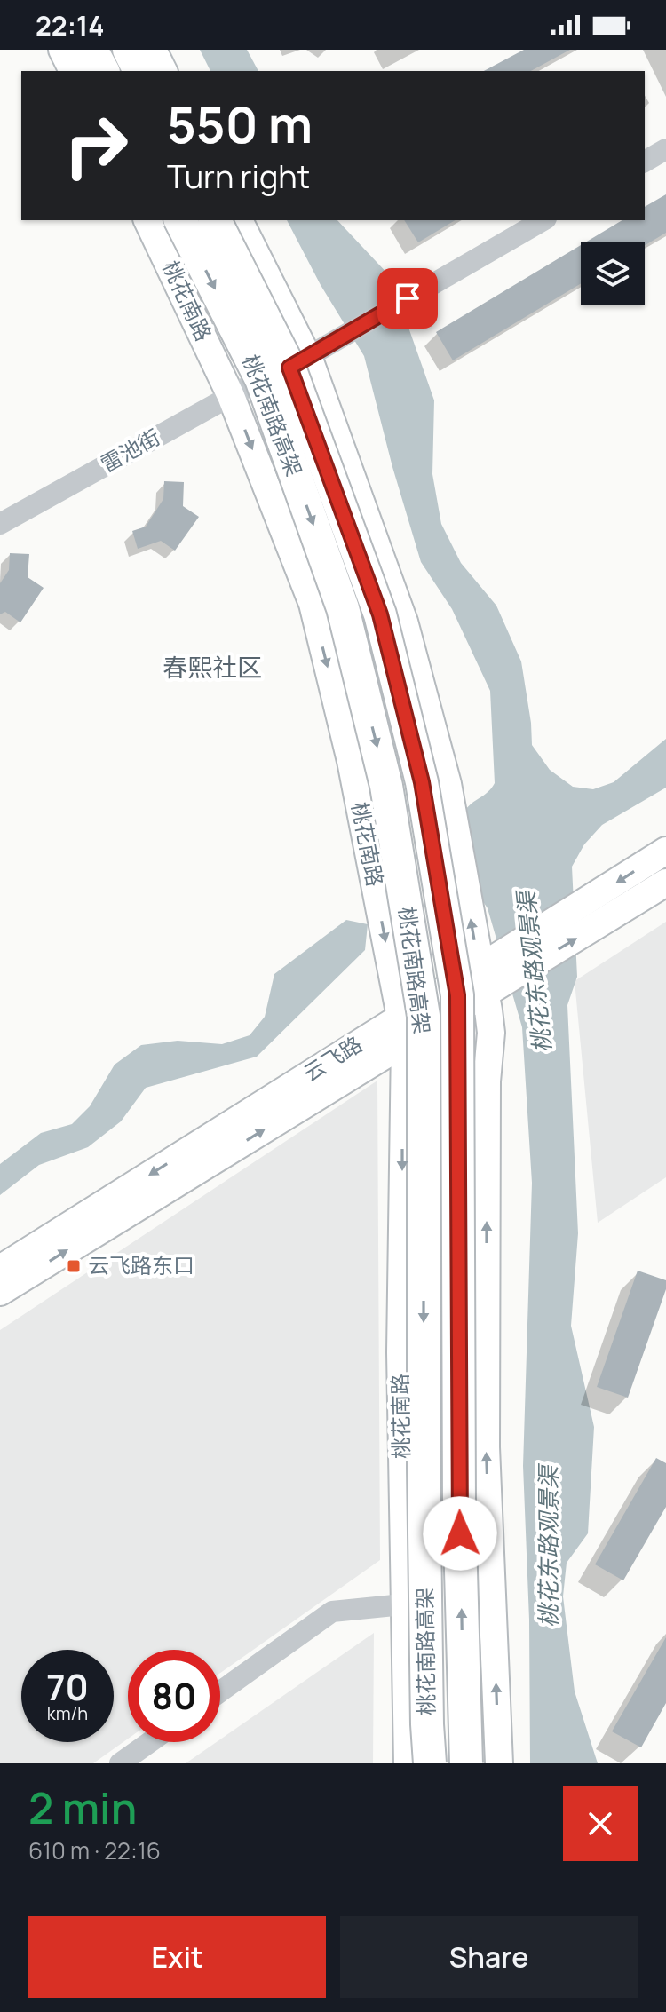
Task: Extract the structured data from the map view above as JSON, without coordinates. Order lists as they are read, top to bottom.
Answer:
{
  "streets": {
    "highway": ["桃花南路高架"],
    "main road": ["桃花南路", "云飞路"],
    "street": ["雷池街"]
  },
  "crossings": [
    ["桃花南路", "雷池街"],
    ["桃花南路", "云飞路"],
    ["桃花南路高架", "雷池街"]
  ],
  "districts": ["春熙社区"],
  "water": ["桃花东路观景渠"],
  "places": {
    "transit": ["云飞路东口"]
  },
  "page": {
    "status": "22:14",
    "turn": ["550 m", "Turn right"],
    "speed": "70 km/h",
    "limit": "80",
    "heading": ["2 min", "610 m · 22:16"],
    "buttons": ["Exit", "Share"]
  }
}
